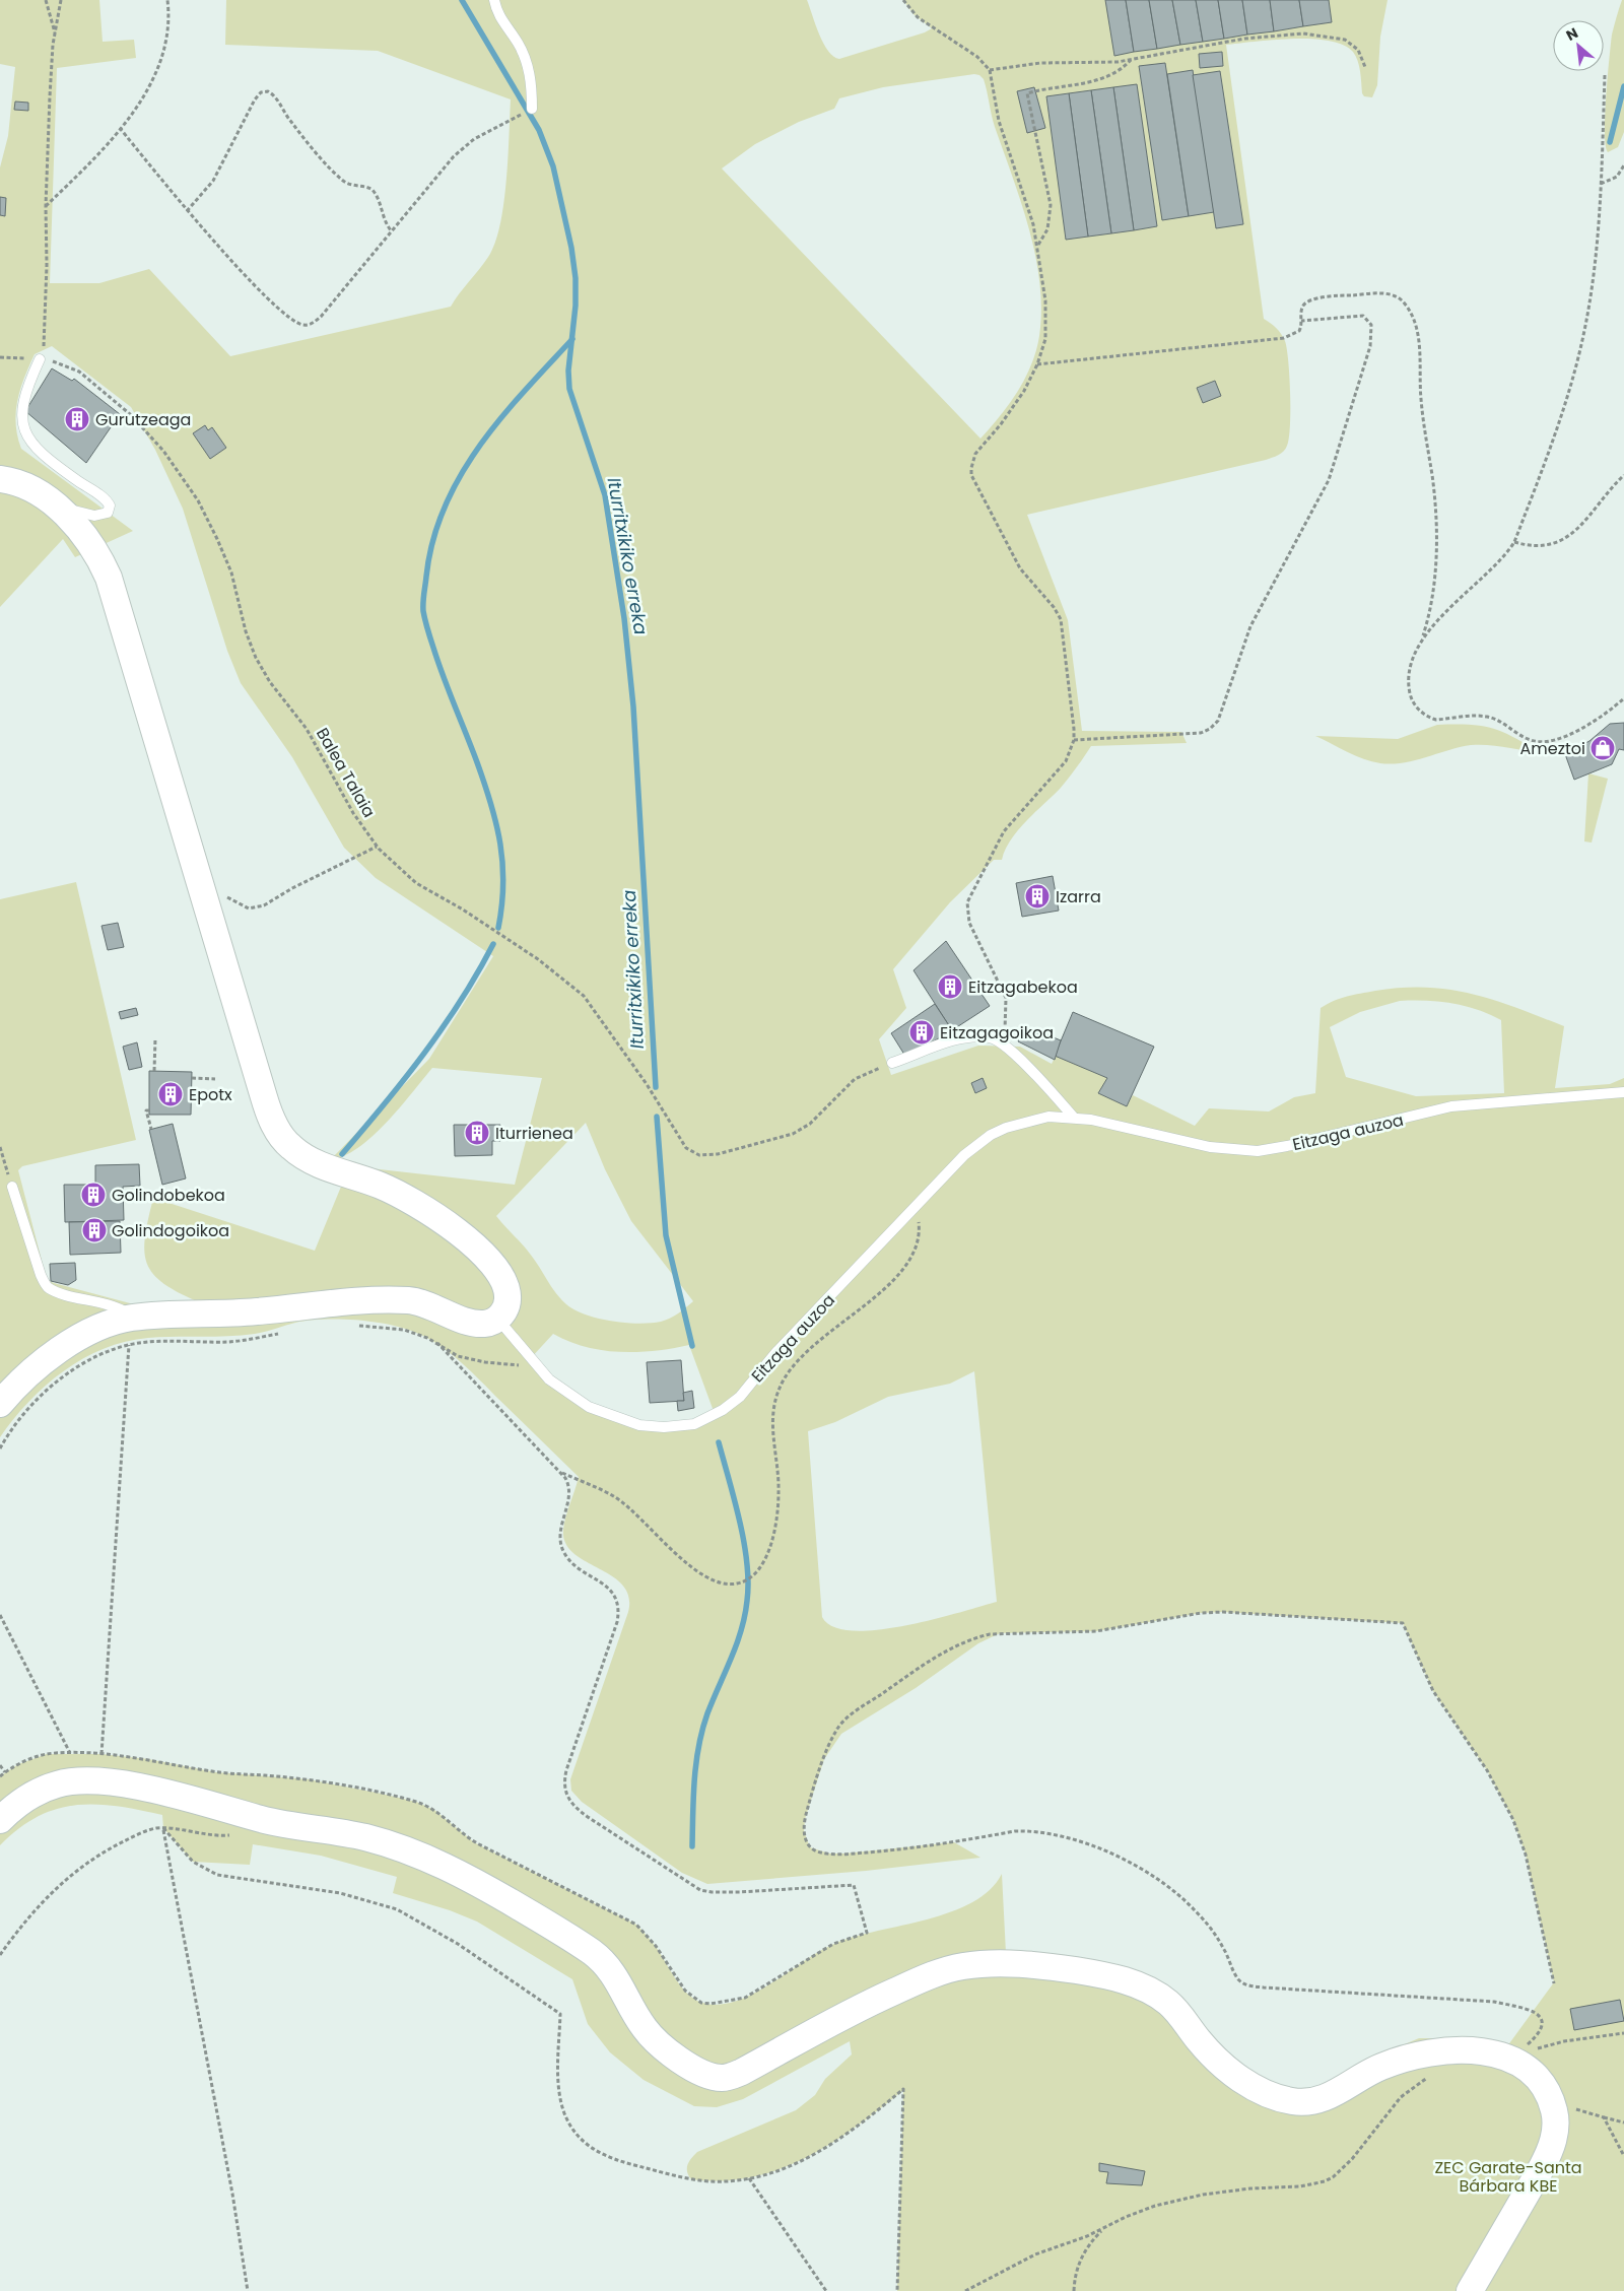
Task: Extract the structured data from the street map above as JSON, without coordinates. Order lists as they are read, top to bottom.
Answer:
{
  "streets": {
    "lane": ["Eitzaga auzoa"],
    "path": ["Balea Talaia"]
  },
  "water": ["Iturritxikiko erreka"],
  "parks": ["ZEC Garate-Santa Bárbara KBE"],
  "places": {
    "building": [
      "Gurutzeaga",
      "Izarra",
      "Eitzagabekoa",
      "Eitzagagoikoa",
      "Epotx",
      "Iturrienea",
      "Golindobekoa",
      "Golindogoikoa"
    ],
    "shop": ["Ameztoi"]
  },
  "north": "top left"
}
